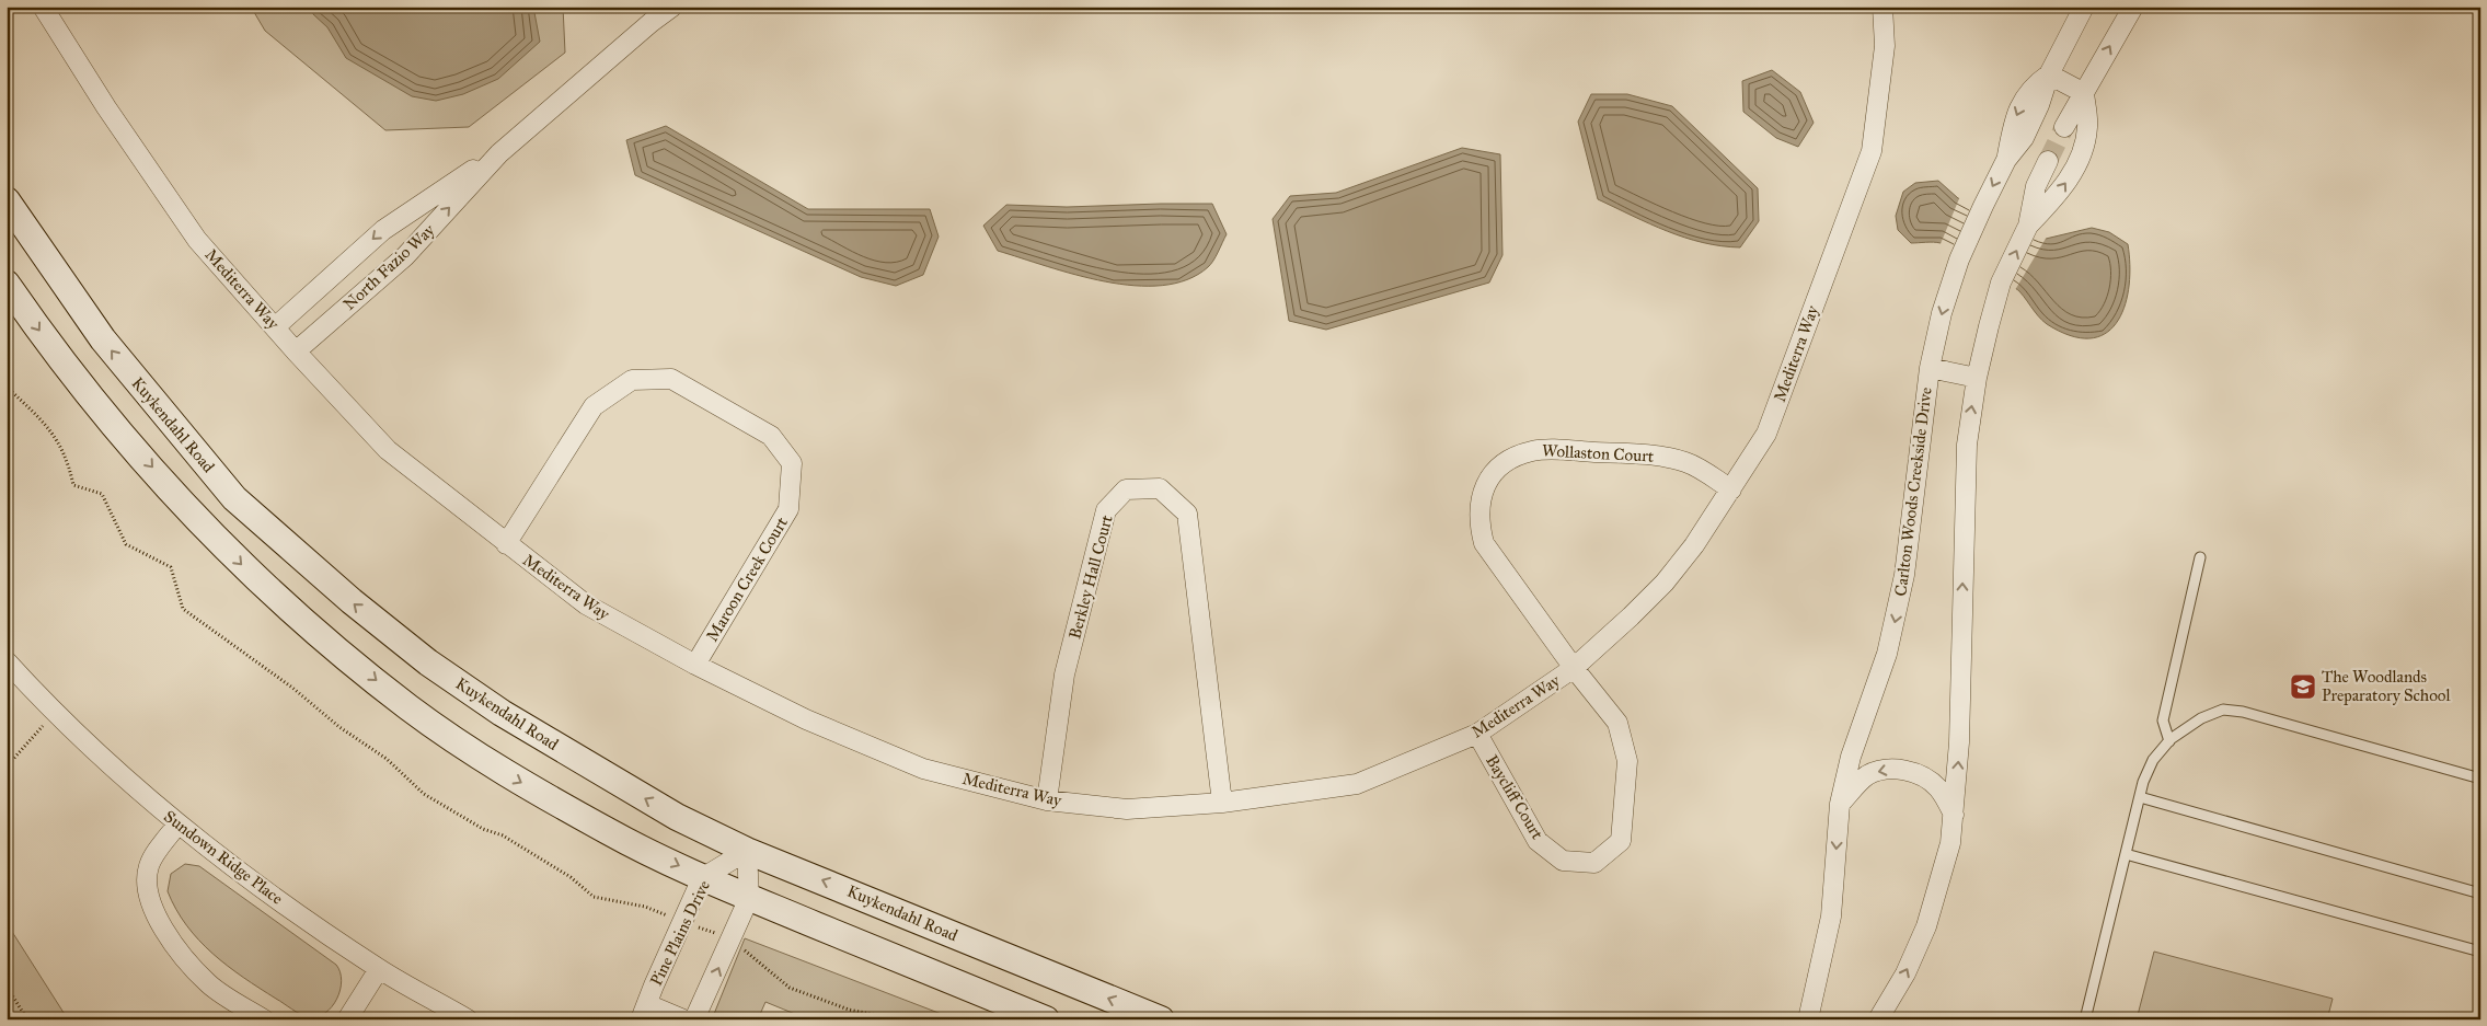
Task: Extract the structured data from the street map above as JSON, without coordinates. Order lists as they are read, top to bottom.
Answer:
{
  "streets": {
    "main road": ["Kuykendahl Road"],
    "street": [
      "North Fazio Way",
      "Mediterra Way",
      "Wollaston Court",
      "Carlton Woods Creekside Drive",
      "Berkley Hall Court",
      "Maroon Creek Court",
      "Baycliff Court",
      "Sundown Ridge Place",
      "Pine Plains Drive"
    ]
  },
  "crossings": [
    ["North Fazio Way", "Mediterra Way"],
    ["Mediterra Way", "Wollaston Court"],
    ["Mediterra Way", "Berkley Hall Court"],
    ["Mediterra Way", "Maroon Creek Court"],
    ["Mediterra Way", "Baycliff Court"],
    ["Kuykendahl Road", "Pine Plains Drive"],
    ["Wollaston Court", "Baycliff Court"]
  ],
  "places": {
    "school or university": ["The Woodlands Preparatory School"]
  }
}
